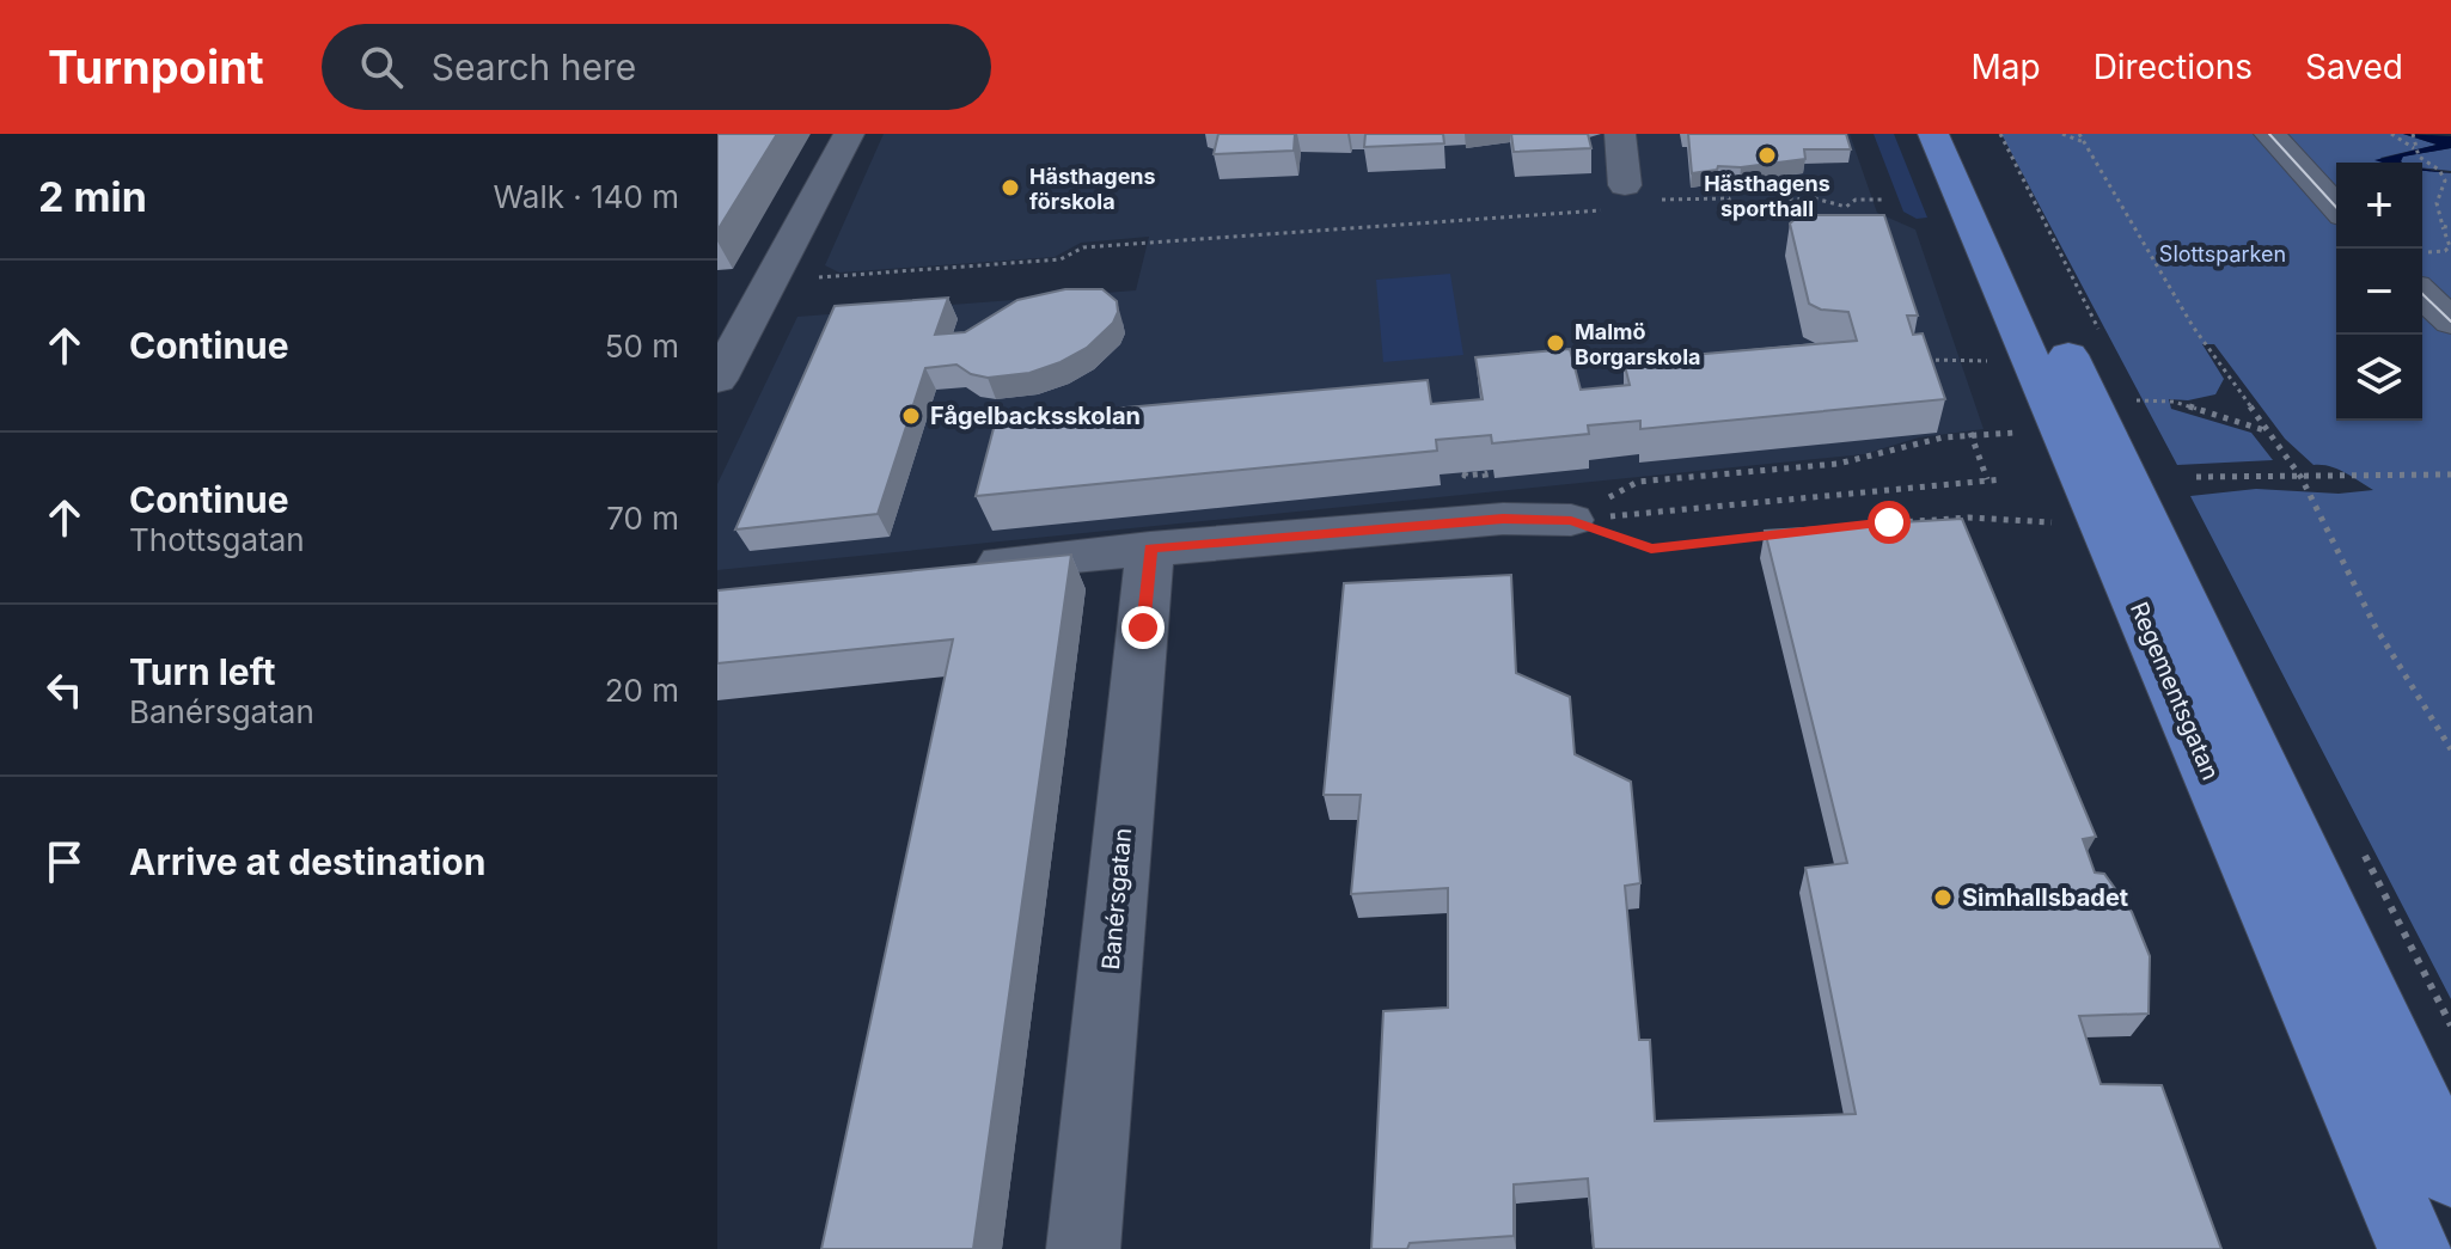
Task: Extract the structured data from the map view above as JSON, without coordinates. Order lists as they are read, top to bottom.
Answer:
{
  "streets": {
    "main road": ["Regementsgatan"],
    "street": ["Banérsgatan"]
  },
  "parks": ["Slottsparken"],
  "places": [
    "Hästhagens sporthall",
    "Hästhagens förskola",
    "Malmö Borgarskola",
    "Fågelbacksskolan",
    "Simhallsbadet"
  ],
  "page": {
    "header": "Turnpoint",
    "search": "Search here",
    "nav": ["Map", "Directions", "Saved"],
    "heading": ["2 min", "Walk · 140 m"],
    "map_buttons": ["+", "−"],
    "list": [
      ["Continue", "50 m"],
      ["Continue", "Thottsgatan", "70 m"],
      ["Turn left", "Banérsgatan", "20 m"],
      "Arrive at destination"
    ]
  }
}
